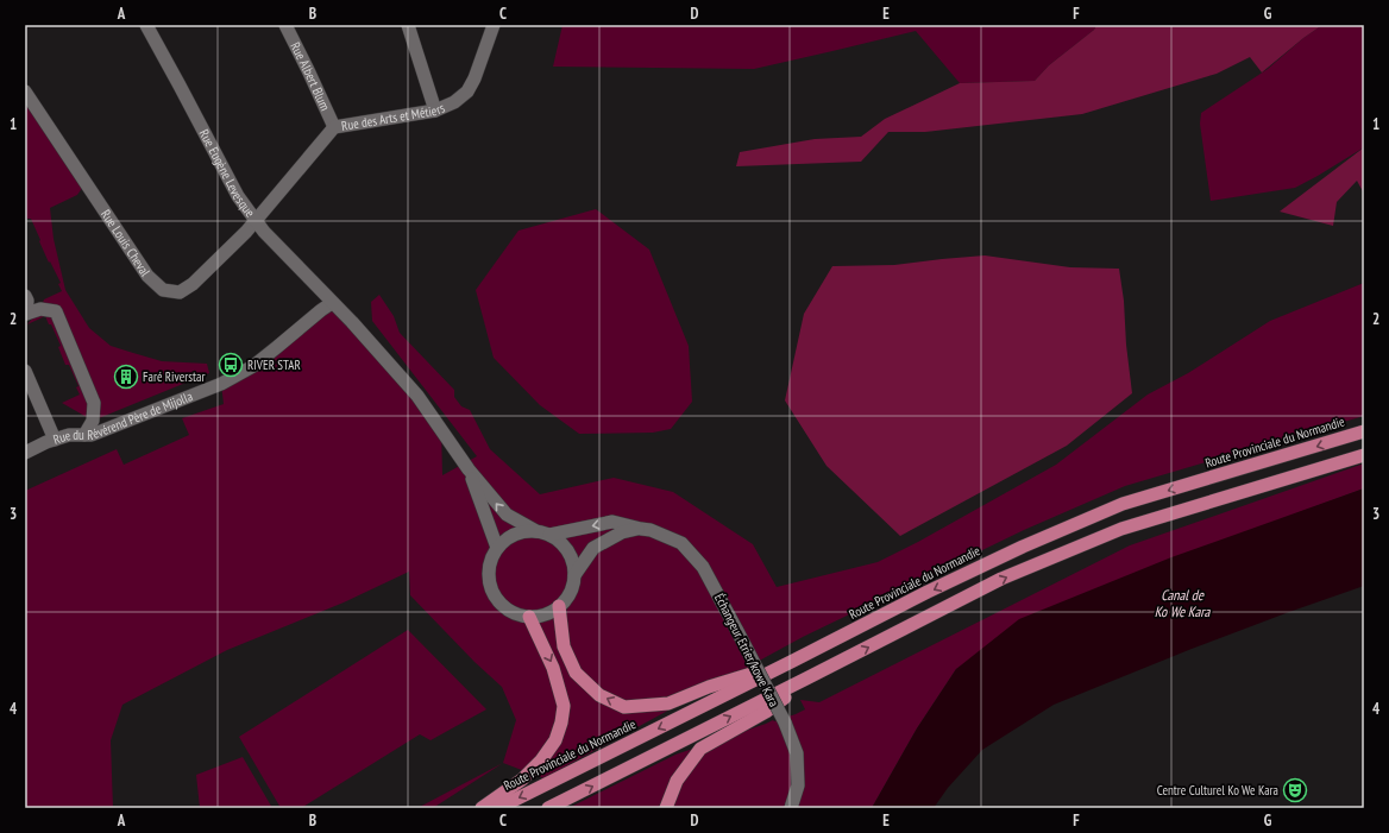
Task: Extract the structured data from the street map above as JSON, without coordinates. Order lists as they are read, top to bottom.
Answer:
{
  "streets": {
    "highway": ["Route Provinciale du Normandie"],
    "street": [
      "Rue Albert Blum",
      "Rue des Arts et Métiers",
      "Rue Eugène Levesque",
      "Rue Louis Cheval",
      "Rue du Révérend Père de Mijolla",
      "Échangeur Etrier/kowe Kara"
    ]
  },
  "crossings": [
    ["Rue Albert Blum", "Rue des Arts et Métiers"],
    ["Rue des Arts et Métiers", "Rue Eugène Levesque"],
    ["Rue des Arts et Métiers", "Rue Louis Cheval"],
    ["Rue Eugène Levesque", "Rue Louis Cheval"],
    ["Rue Eugène Levesque", "Rue du Révérend Père de Mijolla"],
    ["Rue Eugène Levesque", "Échangeur Etrier/kowe Kara"]
  ],
  "water": ["Canal de Ko We Kara"],
  "places": {
    "bus stop": ["RIVER STAR"],
    "building": ["Faré Riverstar"],
    "theatre": ["Centre Culturel Ko We Kara"]
  },
  "grid": {
    "columns": [
      "A",
      "B",
      "C",
      "D",
      "E",
      "F",
      "G"
    ],
    "rows": [
      "1",
      "2",
      "3",
      "4"
    ]
  }
}
